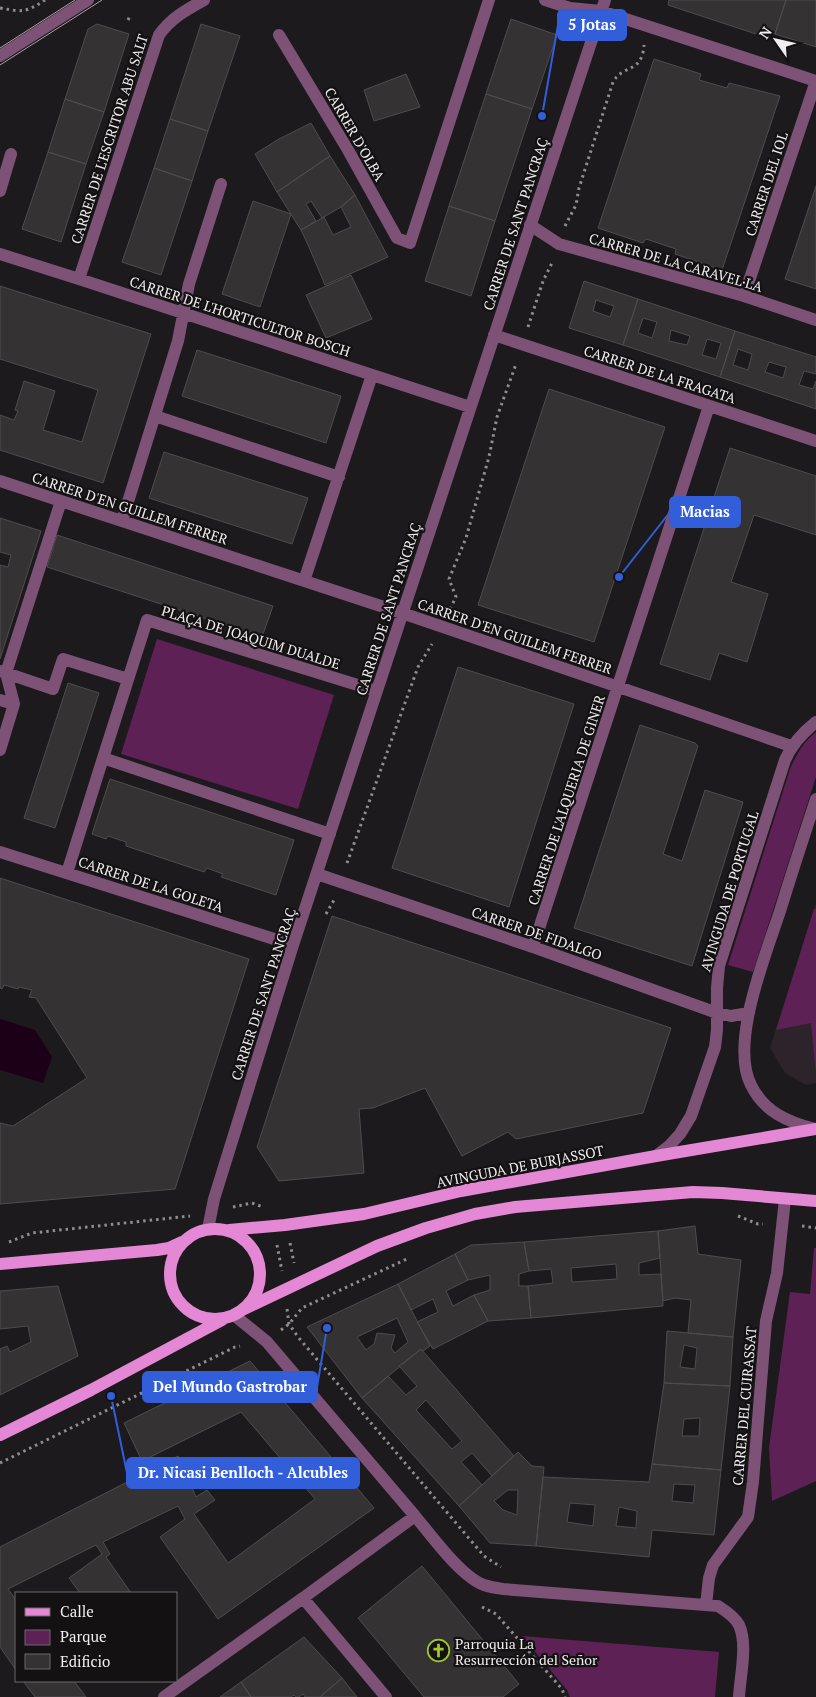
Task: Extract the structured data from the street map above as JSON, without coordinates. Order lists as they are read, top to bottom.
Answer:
{
  "streets": {
    "main road": ["AVINGUDA DE BURJASSOT"],
    "street": [
      "CARRER D'OLBA",
      "CARRER DE L'ESCRITOR ABU SALT",
      "CARRER DEL IOL",
      "CARRER DE SANT PANCRAÇ",
      "CARRER DE LA CARAVEL·LA",
      "CARRER DE L'HORTICULTOR BOSCH",
      "CARRER DE LA FRAGATA",
      "CARRER D'EN GUILLEM FERRER",
      "PLAÇA DE JOAQUIM DUALDE",
      "CARRER DE L'ALQUERIA DE GINER",
      "CARRER DE LA GOLETA",
      "AVINGUDA DE PORTUGAL",
      "CARRER DE FIDALGO",
      "CARRER DEL CUIRASSAT"
    ]
  },
  "crossings": [
    ["CARRER DE L'ESCRITOR ABU SALT", "CARRER DE L'HORTICULTOR BOSCH"],
    ["CARRER DEL IOL", "CARRER DE LA CARAVEL·LA"],
    ["CARRER DE SANT PANCRAÇ", "CARRER DE LA CARAVEL·LA"],
    ["CARRER DE SANT PANCRAÇ", "CARRER DE L'HORTICULTOR BOSCH"],
    ["CARRER DE SANT PANCRAÇ", "CARRER DE LA FRAGATA"],
    ["CARRER DE SANT PANCRAÇ", "CARRER D'EN GUILLEM FERRER"],
    ["CARRER DE SANT PANCRAÇ", "PLAÇA DE JOAQUIM DUALDE"],
    ["CARRER DE SANT PANCRAÇ", "CARRER DE LA GOLETA"],
    ["CARRER DE SANT PANCRAÇ", "CARRER DE FIDALGO"],
    ["CARRER DE SANT PANCRAÇ", "AVINGUDA DE BURJASSOT"],
    ["CARRER DE LA FRAGATA", "CARRER DE L'ALQUERIA DE GINER"],
    ["CARRER D'EN GUILLEM FERRER", "CARRER DE L'ALQUERIA DE GINER"],
    ["CARRER D'EN GUILLEM FERRER", "AVINGUDA DE PORTUGAL"],
    ["PLAÇA DE JOAQUIM DUALDE", "CARRER DE LA GOLETA"],
    ["CARRER DE L'ALQUERIA DE GINER", "CARRER DE FIDALGO"],
    ["AVINGUDA DE PORTUGAL", "CARRER DE FIDALGO"],
    ["AVINGUDA DE PORTUGAL", "AVINGUDA DE BURJASSOT"]
  ],
  "places": {
    "other": [
      "5 Jotas",
      "Macias",
      "Del Mundo Gastrobar",
      "Dr. Nicasi Benlloch - Alcubles"
    ],
    "church": ["Parroquia La Resurrección del Señor"]
  },
  "legend": ["Calle", "Parque", "Edificio"],
  "north": "top left"
}
